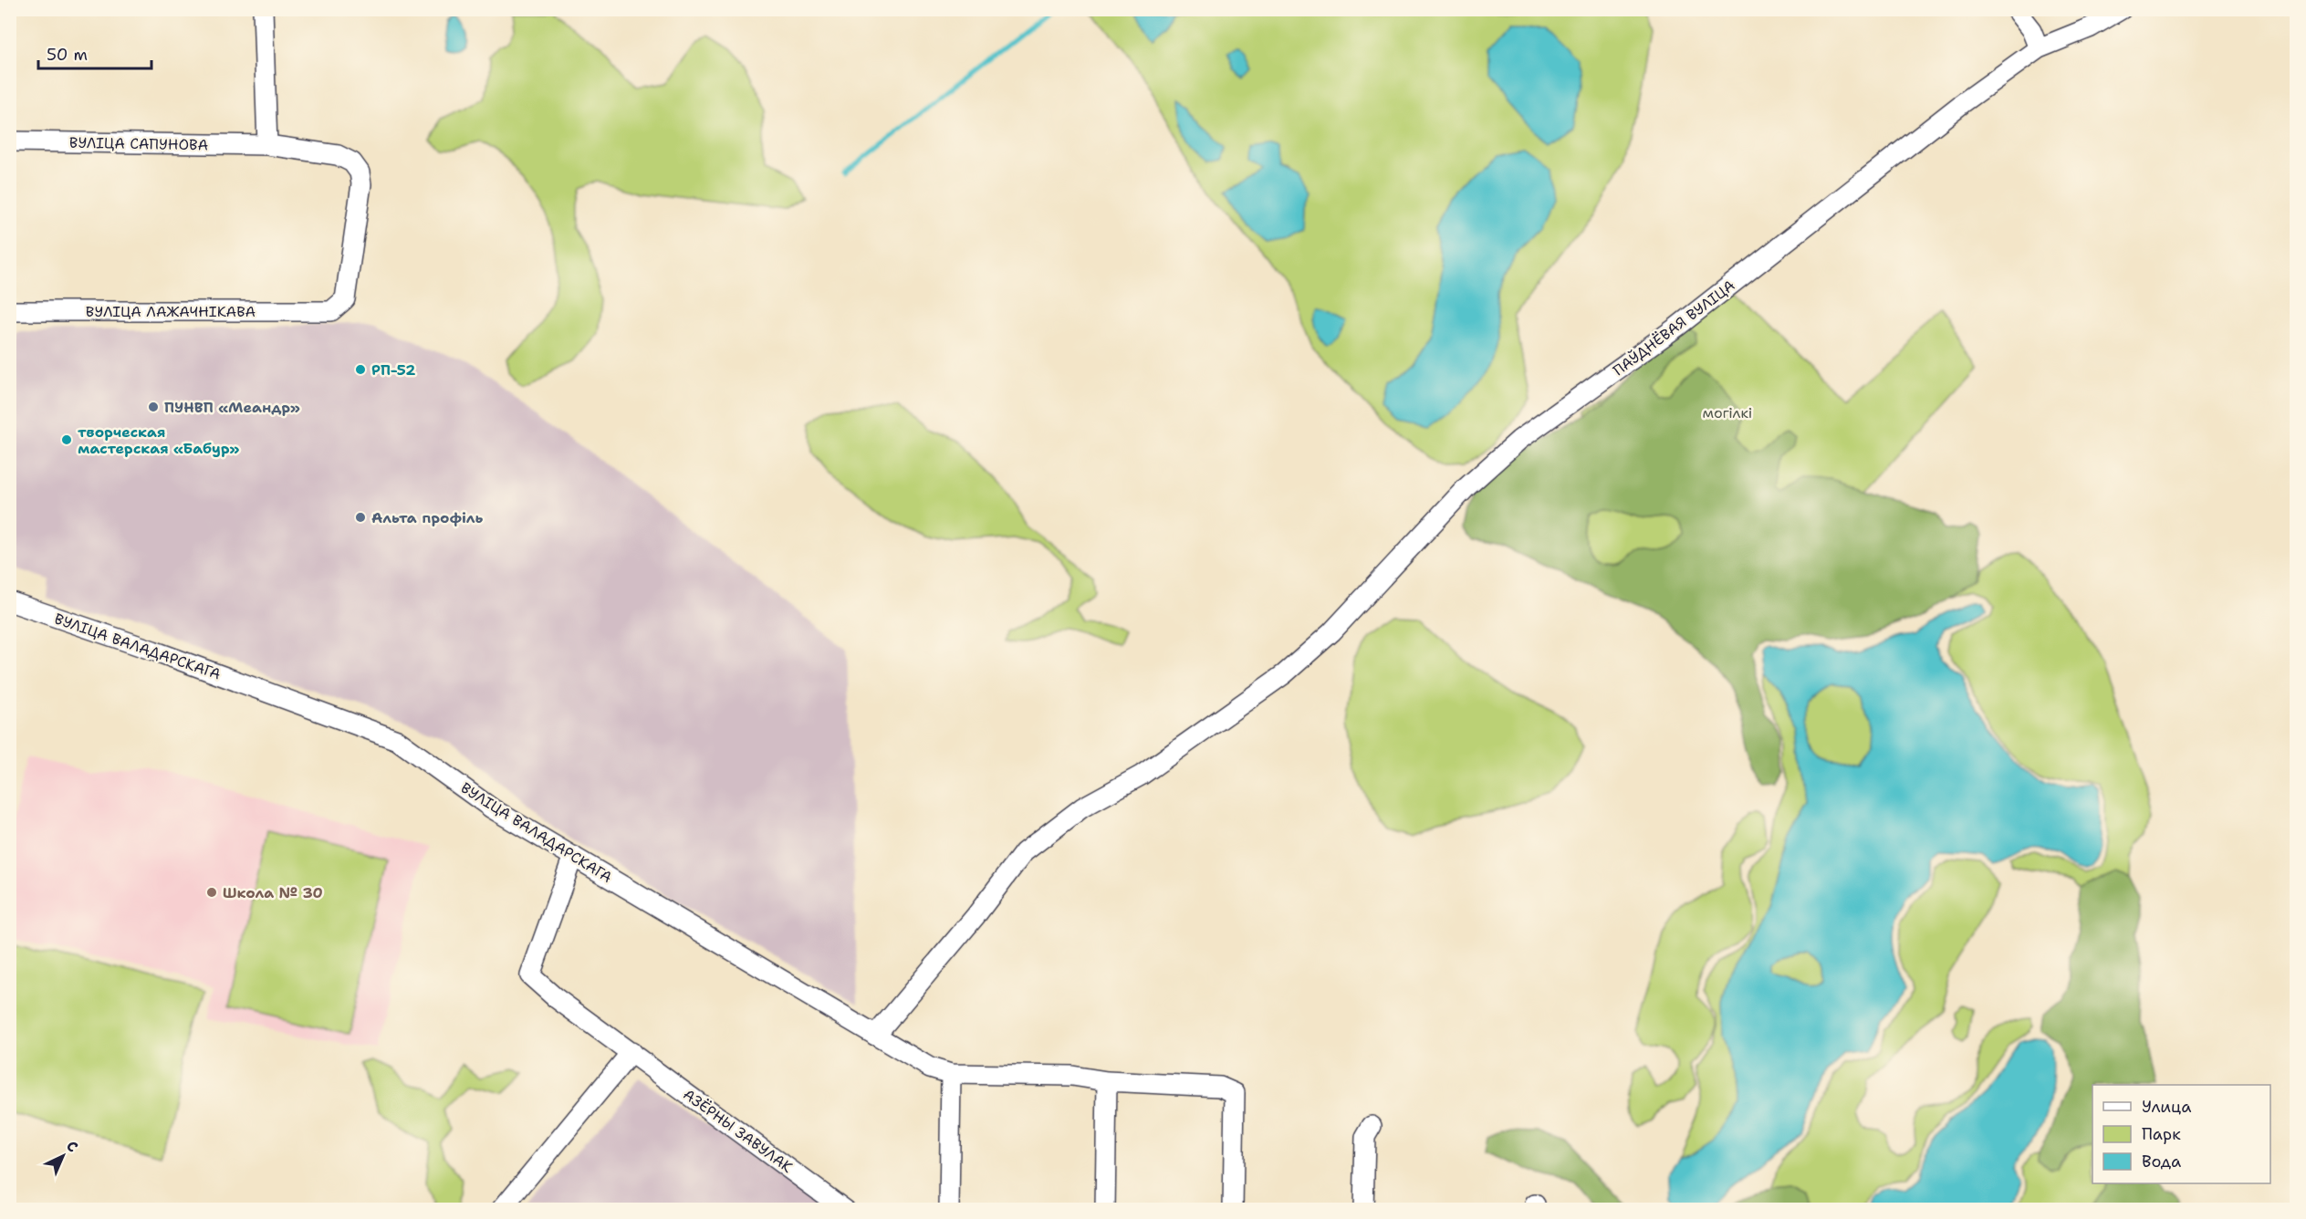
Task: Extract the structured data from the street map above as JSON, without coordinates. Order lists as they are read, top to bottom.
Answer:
{
  "streets": {
    "street": [
      "ВУЛІЦА САПУНОВА",
      "ВУЛІЦА ЛАЖАЧНІКАВА",
      "ПАЎДНЁВАЯ ВУЛІЦА",
      "ВУЛІЦА ВАЛАДАРСКАГА",
      "АЗЁРНЫ ЗАВУЛАК"
    ]
  },
  "crossings": [
    ["ВУЛІЦА САПУНОВА", "ВУЛІЦА ЛАЖАЧНІКАВА"],
    ["ПАЎДНЁВАЯ ВУЛІЦА", "ВУЛІЦА ВАЛАДАРСКАГА"],
    ["ВУЛІЦА ВАЛАДАРСКАГА", "АЗЁРНЫ ЗАВУЛАК"]
  ],
  "parks": ["могілкі"],
  "places": [
    "РП-52",
    "ПУНВП «Меандр»",
    "творческая мастерская «Бабур»",
    "Альта профіль",
    "Школа № 30"
  ],
  "legend": ["Улица", "Парк", "Вода"],
  "scale_bar": "50 m",
  "north": "top right"
}
